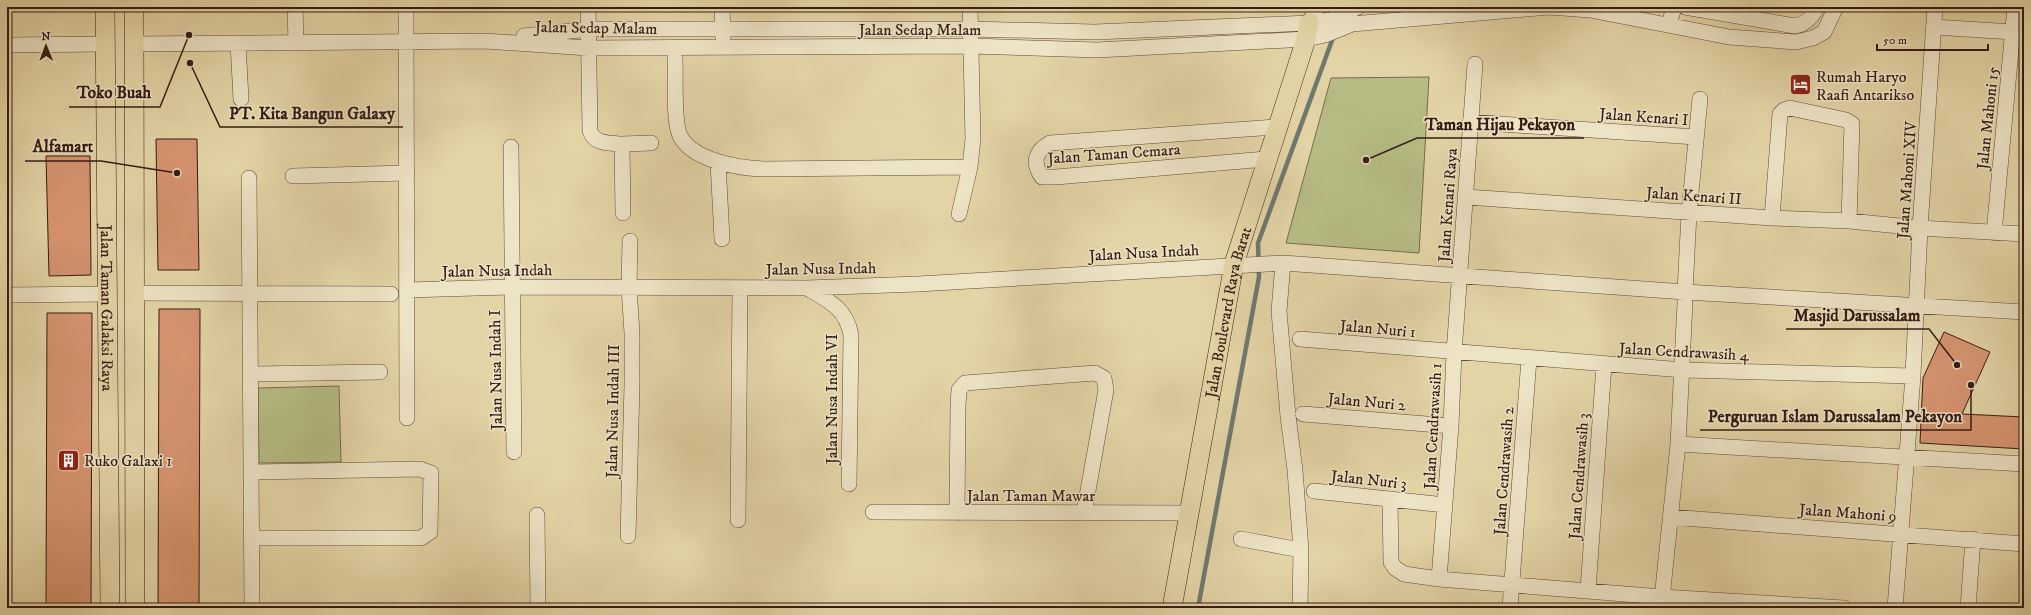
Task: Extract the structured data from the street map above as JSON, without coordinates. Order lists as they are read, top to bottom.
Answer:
{
  "streets": {
    "main road": ["Jalan Taman Galaksi Raya", "Jalan Boulevard Raya Barat"],
    "street": [
      "Jalan Sedap Malam",
      "Jalan Kenari I",
      "Jalan Mahoni 15",
      "Jalan Taman Cemara",
      "Jalan Mahoni XIV",
      "Jalan Kenari II",
      "Jalan Kenari Raya",
      "Jalan Nusa Indah",
      "Jalan Nuri 1",
      "Jalan Cendrawasih 4",
      "Jalan Nusa Indah I",
      "Jalan Nusa Indah VI",
      "Jalan Nuri 2",
      "Jalan Nusa Indah III",
      "Jalan Cendrawasih 1",
      "Jalan Cendrawasih 2",
      "Jalan Cendrawasih 3",
      "Jalan Nuri 3",
      "Jalan Taman Mawar",
      "Jalan Mahoni 9"
    ]
  },
  "crossings": [
    ["Jalan Sedap Malam", "Jalan Taman Galaksi Raya"],
    ["Jalan Sedap Malam", "Jalan Boulevard Raya Barat"],
    ["Jalan Kenari I", "Jalan Kenari Raya"],
    ["Jalan Mahoni 15", "Jalan Kenari II"],
    ["Jalan Taman Cemara", "Jalan Boulevard Raya Barat"],
    ["Jalan Mahoni XIV", "Jalan Kenari II"],
    ["Jalan Mahoni XIV", "Jalan Nusa Indah"],
    ["Jalan Mahoni XIV", "Jalan Cendrawasih 4"],
    ["Jalan Mahoni XIV", "Jalan Mahoni 9"],
    ["Jalan Kenari II", "Jalan Kenari Raya"],
    ["Jalan Kenari Raya", "Jalan Nusa Indah"],
    ["Jalan Kenari Raya", "Jalan Cendrawasih 1"],
    ["Jalan Nusa Indah", "Jalan Boulevard Raya Barat"],
    ["Jalan Nusa Indah", "Jalan Nusa Indah I"],
    ["Jalan Nusa Indah", "Jalan Nusa Indah VI"],
    ["Jalan Nusa Indah", "Jalan Nusa Indah III"],
    ["Jalan Nusa Indah", "Jalan Cendrawasih 1"],
    ["Jalan Boulevard Raya Barat", "Jalan Taman Mawar"],
    ["Jalan Nuri 1", "Jalan Cendrawasih 4"],
    ["Jalan Nuri 1", "Jalan Cendrawasih 1"],
    ["Jalan Cendrawasih 4", "Jalan Cendrawasih 1"],
    ["Jalan Cendrawasih 4", "Jalan Cendrawasih 2"],
    ["Jalan Cendrawasih 4", "Jalan Cendrawasih 3"],
    ["Jalan Nuri 2", "Jalan Cendrawasih 1"],
    ["Jalan Cendrawasih 1", "Jalan Nuri 3"]
  ],
  "places": {
    "other": [
      "Toko Buah",
      "PT. Kita Bangun Galaxy",
      "Taman Hijau Pekayon",
      "Alfamart",
      "Masjid Darussalam",
      "Perguruan Islam Darussalam Pekayon"
    ],
    "hotel": ["Rumah Haryo Raafi Antarikso"],
    "building": ["Ruko Galaxi 1"]
  },
  "scale_bar": "50 m",
  "north": "top"
}
